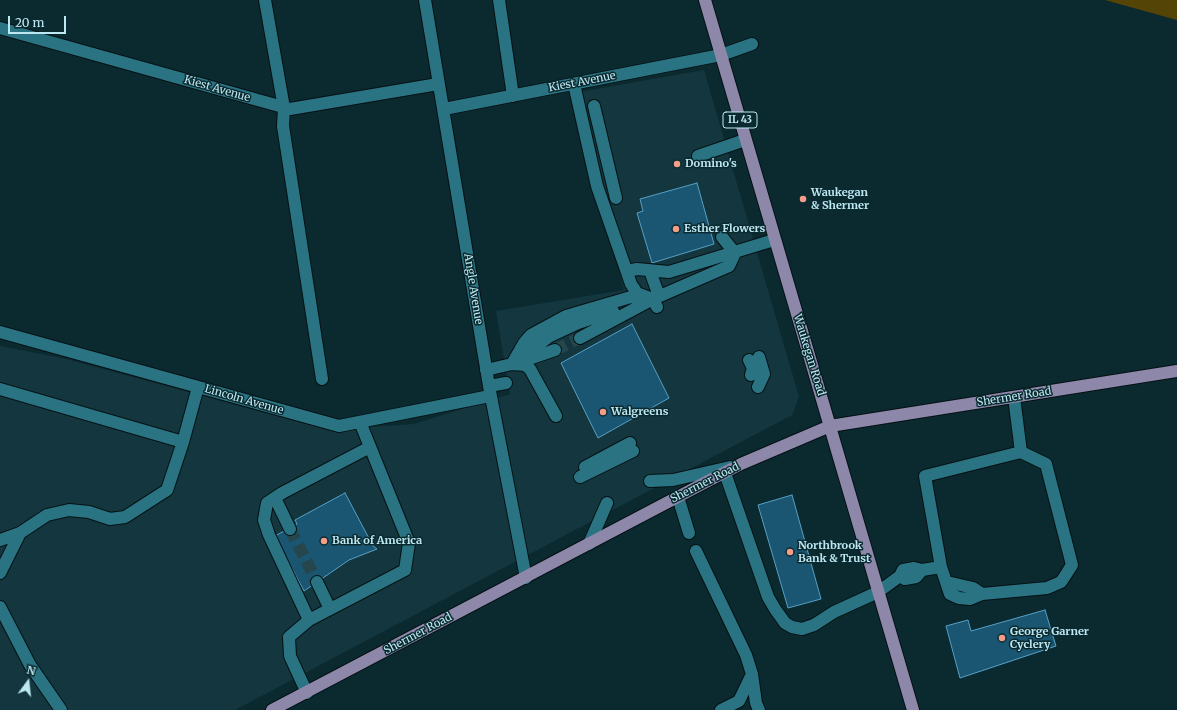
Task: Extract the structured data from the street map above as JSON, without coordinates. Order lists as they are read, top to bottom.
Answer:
{
  "streets": {
    "main road": ["IL 43", "Waukegan Road", "Shermer Road"],
    "street": ["Kiest Avenue", "Angle Avenue", "Lincoln Avenue"]
  },
  "crossings": [
    ["Kiest Avenue", "Angle Avenue"],
    ["Kiest Avenue", "Waukegan Road"],
    ["Angle Avenue", "Shermer Road"],
    ["Angle Avenue", "Lincoln Avenue"],
    ["Waukegan Road", "Shermer Road"]
  ],
  "places": [
    "Domino's",
    "Waukegan & Shermer",
    "Esther Flowers",
    "Walgreens",
    "Bank of America",
    "Northbrook Bank & Trust",
    "George Garner Cyclery"
  ],
  "scale_bar": "20 m",
  "north": "top"
}
